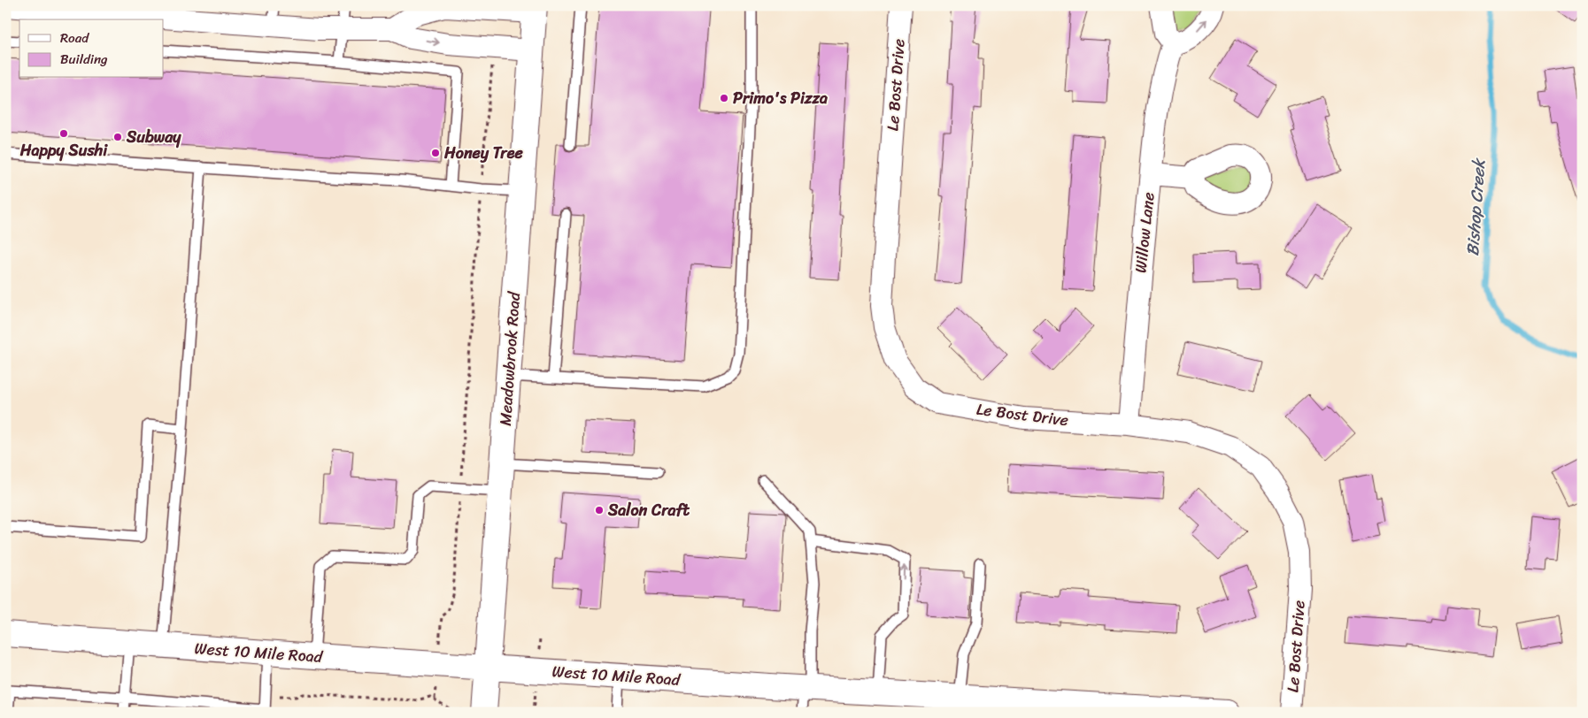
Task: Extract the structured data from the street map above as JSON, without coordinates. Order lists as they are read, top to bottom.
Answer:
{
  "streets": {
    "main road": ["Meadowbrook Road", "West 10 Mile Road"],
    "street": ["Le Bost Drive", "Willow Lane"]
  },
  "crossings": [
    ["Le Bost Drive", "Willow Lane"],
    ["Meadowbrook Road", "West 10 Mile Road"]
  ],
  "water": ["Bishop Creek"],
  "places": [
    "Primo's Pizza",
    "Happy Sushi",
    "Subway",
    "Honey Tree",
    "Salon Craft"
  ],
  "legend": ["Road", "Building"]
}
